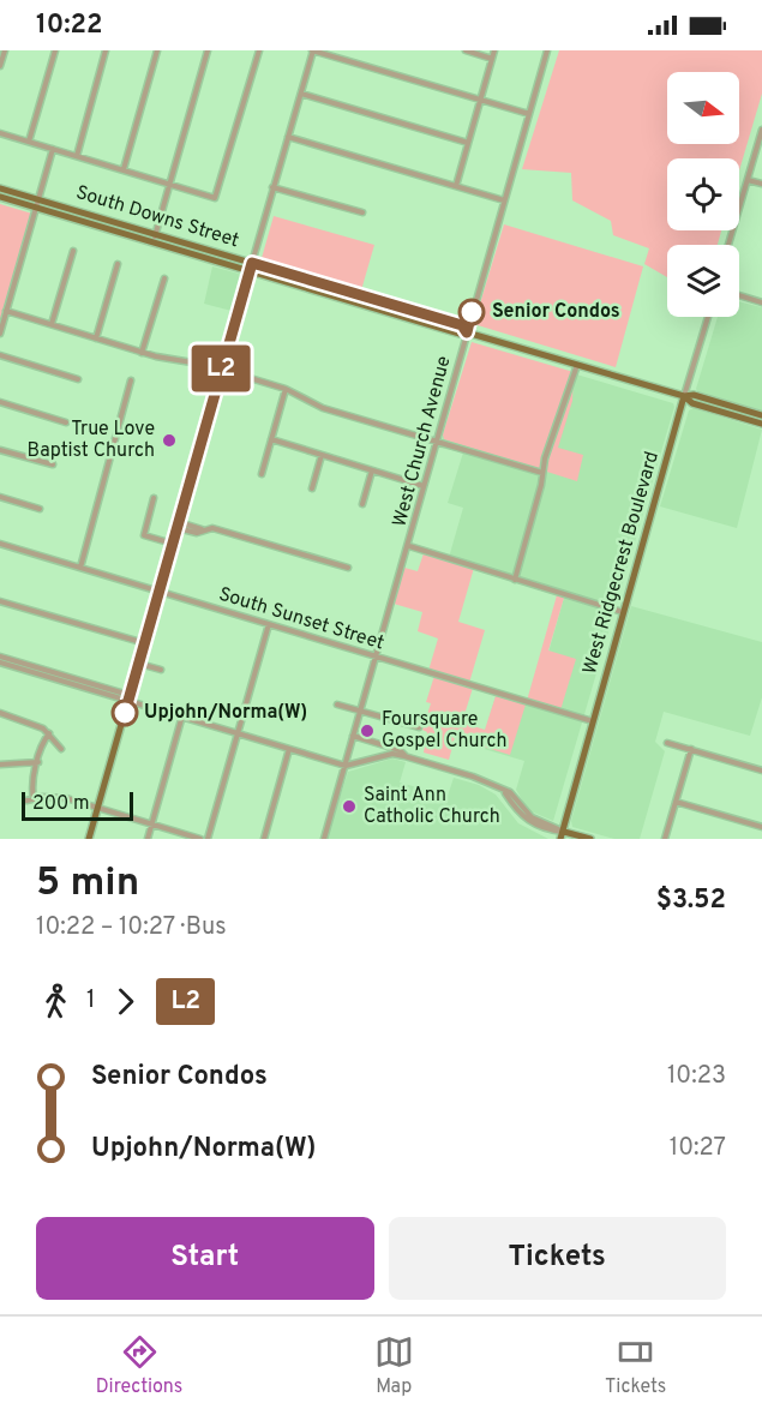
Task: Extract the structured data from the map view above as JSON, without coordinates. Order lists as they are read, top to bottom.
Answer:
{
  "streets": {
    "main road": ["South Downs Street", "West Ridgecrest Boulevard"],
    "street": ["West Church Avenue", "South Sunset Street"]
  },
  "crossings": [
    ["South Downs Street", "West Church Avenue"],
    ["South Downs Street", "West Ridgecrest Boulevard"],
    ["West Church Avenue", "South Sunset Street"],
    ["West Ridgecrest Boulevard", "South Sunset Street"]
  ],
  "places": [
    "Senior Condos",
    "True Love Baptist Church",
    "Upjohn/Norma(W)",
    "Foursquare Gospel Church",
    "Saint Ann Catholic Church"
  ],
  "lines": ["bus line L2"],
  "scale_bar": "200 m",
  "north": "right",
  "page": {
    "status": "10:22",
    "on_map": "L2",
    "scale": "200 m",
    "heading": ["5 min", "10:22 – 10:27 · Bus", "$3.52"],
    "legs": ["1", "L2"],
    "list": [
      {
        "name": "Senior Condos",
        "value": "10:23"
      },
      {
        "name": "Upjohn/Norma(W)",
        "value": "10:27"
      }
    ],
    "buttons": ["Start", "Tickets"],
    "tabs": ["Directions", "Map", "Tickets"]
  }
}
